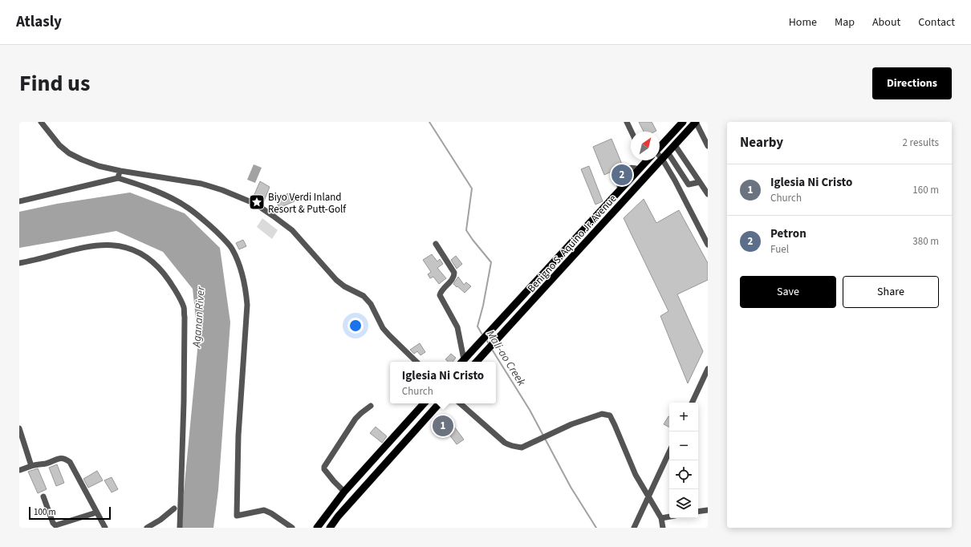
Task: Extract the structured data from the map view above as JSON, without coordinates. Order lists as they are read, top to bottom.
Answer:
{
  "streets": {
    "main road": ["Benigno S. Aquino Jr. Avenue"]
  },
  "water": ["Aganan River", "Mali-ao Creek"],
  "places": {
    "place": ["Biyo Verdi Inland Resort & Putt-Golf"]
  },
  "scale_bar": "100 m",
  "north": "top right",
  "page": {
    "header": "Atlasly",
    "nav": [
      "Home",
      "Map",
      "About",
      "Contact"
    ],
    "title": "Find us",
    "buttons": [
      "Directions",
      ["Save", "Share"]
    ],
    "heading": ["Nearby", "2 results"],
    "pins": ["2", "1"],
    "list": [
      {
        "mark": "1",
        "name": "Iglesia Ni Cristo",
        "note": "Church",
        "value": "160 m"
      },
      {
        "mark": "2",
        "name": "Petron",
        "note": "Fuel",
        "value": "380 m"
      }
    ],
    "popup": ["Iglesia Ni Cristo", "Church"],
    "map_buttons": ["+", "−"],
    "scale": "100 m"
  }
}
